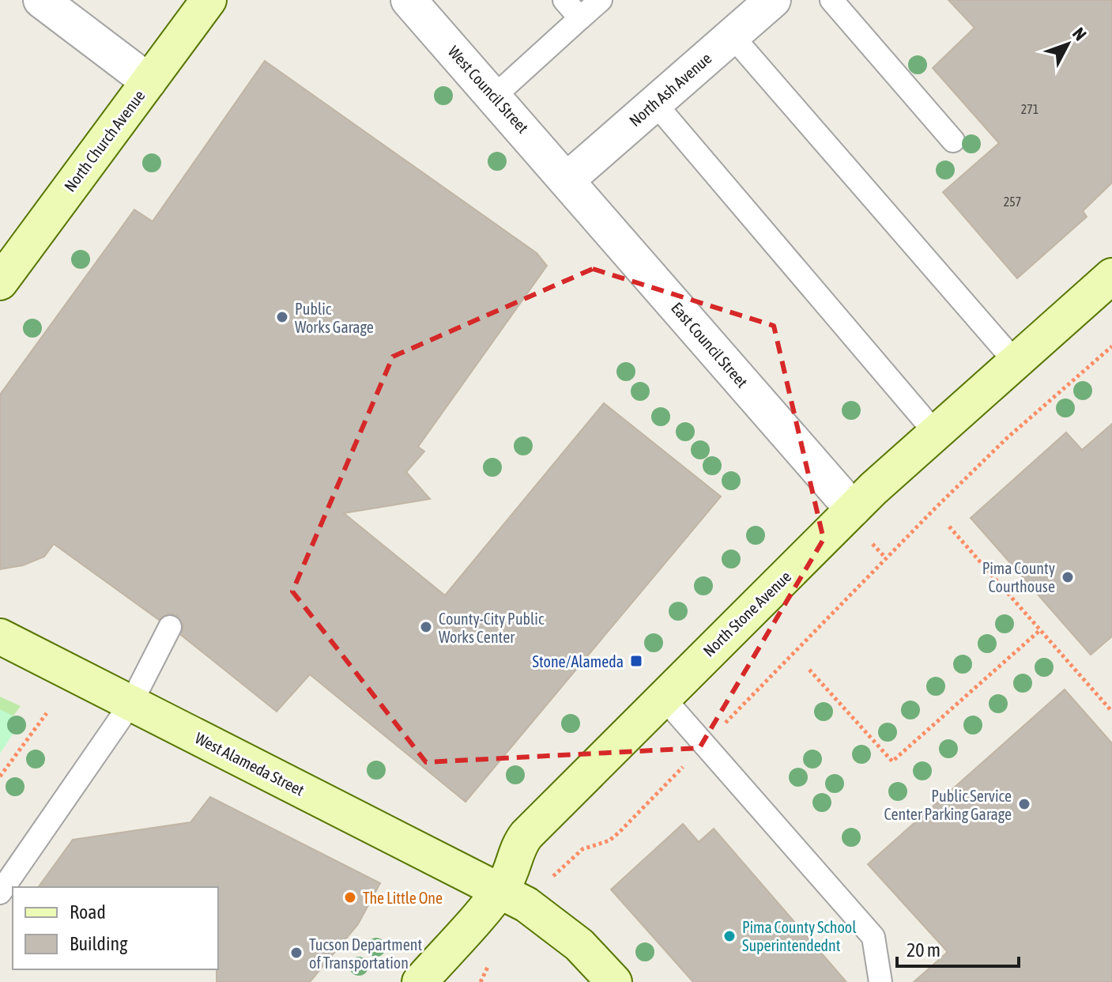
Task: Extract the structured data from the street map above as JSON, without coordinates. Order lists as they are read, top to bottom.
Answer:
{
  "streets": {
    "street": [
      "West Council Street",
      "North Ash Avenue",
      "North Church Avenue",
      "East Council Street",
      "North Stone Avenue",
      "West Alameda Street"
    ]
  },
  "crossings": [
    ["West Council Street", "North Ash Avenue"],
    ["West Council Street", "East Council Street"],
    ["North Ash Avenue", "East Council Street"],
    ["East Council Street", "North Stone Avenue"],
    ["North Stone Avenue", "West Alameda Street"]
  ],
  "places": {
    "other": [
      "Public Works Garage",
      "Pima County Courthouse",
      "County-City Public Works Center",
      "Public Service Center Parking Garage",
      "The Little One",
      "Pima County School Superintendednt",
      "Tucson Department of Transportation"
    ],
    "transit": ["Stone/Alameda"]
  },
  "house_numbers": ["271", "257"],
  "legend": ["Road", "Building"],
  "scale_bar": "20 m",
  "north": "top right"
}
